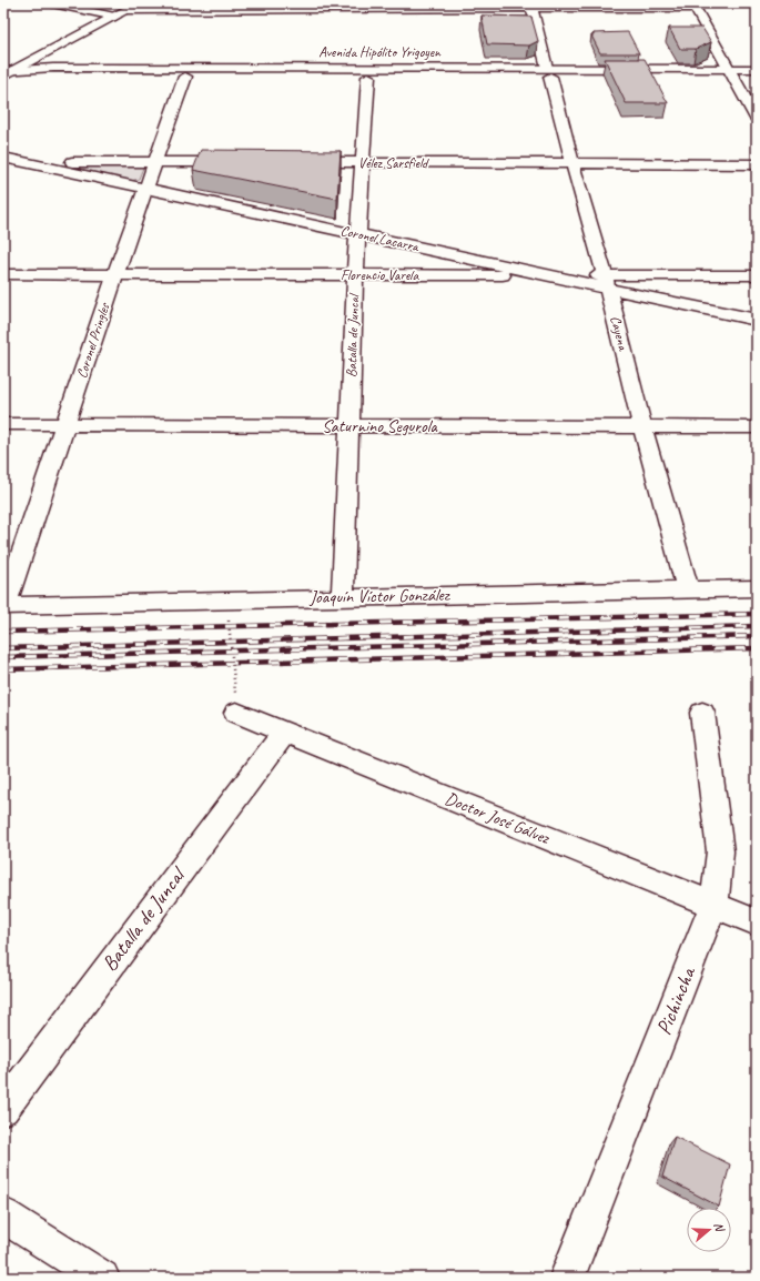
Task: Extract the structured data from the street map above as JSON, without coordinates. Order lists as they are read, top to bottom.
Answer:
{
  "streets": {
    "main road": ["Avenida Hipólito Yrigoyen"],
    "street": [
      "Vélez Sarsfield",
      "Coronel Lacarra",
      "Florencio Varela",
      "Cayena",
      "Batalla de Juncal",
      "Coronel Pringles",
      "Saturnino Segurola",
      "Joaquín Víctor González",
      "Doctor José Gálvez",
      "Pichincha"
    ]
  },
  "crossings": [
    ["Avenida Hipólito Yrigoyen", "Cayena"],
    ["Avenida Hipólito Yrigoyen", "Batalla de Juncal"],
    ["Avenida Hipólito Yrigoyen", "Coronel Pringles"],
    ["Vélez Sarsfield", "Cayena"],
    ["Vélez Sarsfield", "Batalla de Juncal"],
    ["Coronel Lacarra", "Florencio Varela"],
    ["Coronel Lacarra", "Cayena"],
    ["Coronel Lacarra", "Batalla de Juncal"],
    ["Coronel Lacarra", "Coronel Pringles"],
    ["Florencio Varela", "Batalla de Juncal"],
    ["Florencio Varela", "Coronel Pringles"],
    ["Cayena", "Saturnino Segurola"],
    ["Cayena", "Joaquín Víctor González"],
    ["Batalla de Juncal", "Saturnino Segurola"],
    ["Batalla de Juncal", "Joaquín Víctor González"],
    ["Batalla de Juncal", "Doctor José Gálvez"],
    ["Coronel Pringles", "Saturnino Segurola"],
    ["Coronel Pringles", "Joaquín Víctor González"],
    ["Doctor José Gálvez", "Pichincha"]
  ],
  "north": "right"
}
